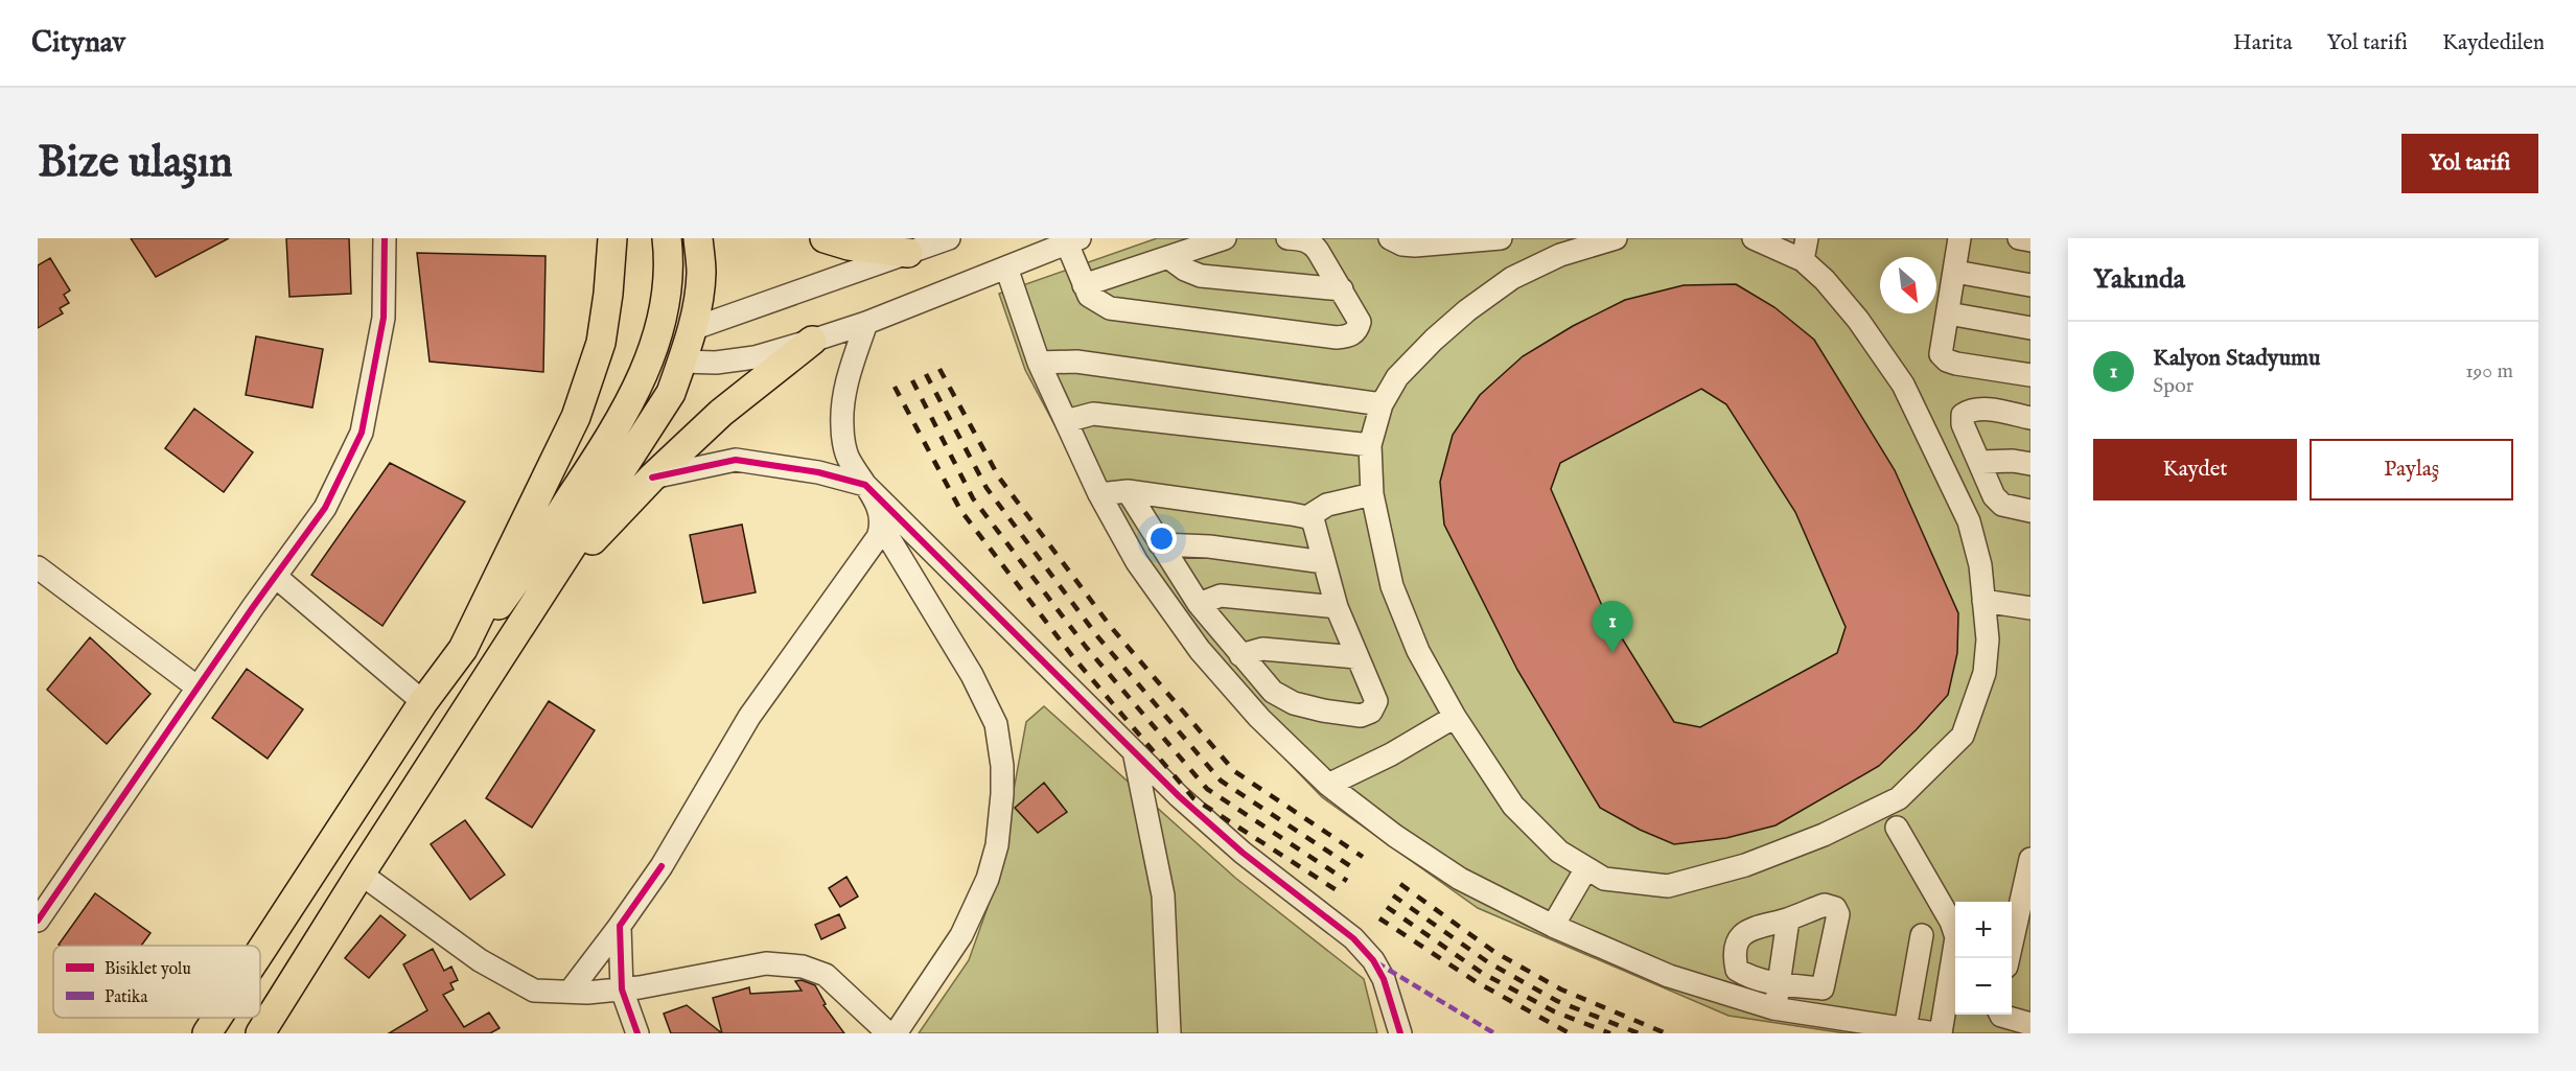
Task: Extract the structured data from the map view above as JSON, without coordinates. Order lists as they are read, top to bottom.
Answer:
{
  "legend": ["Bisiklet yolu", "Patika"],
  "north": "bottom right",
  "page": {
    "header": "Citynav",
    "nav": ["Harita", "Yol tarifi", "Kaydedilen"],
    "buttons": [
      "Yol tarifi",
      ["Kaydet", "Paylaş"]
    ],
    "title": "Bize ulaşın",
    "heading": "Yakında",
    "list": [
      {
        "mark": "1",
        "name": "Kalyon Stadyumu",
        "note": "Spor",
        "value": "190 m"
      }
    ],
    "pins": "1",
    "map_buttons": ["+", "−"]
  }
}
